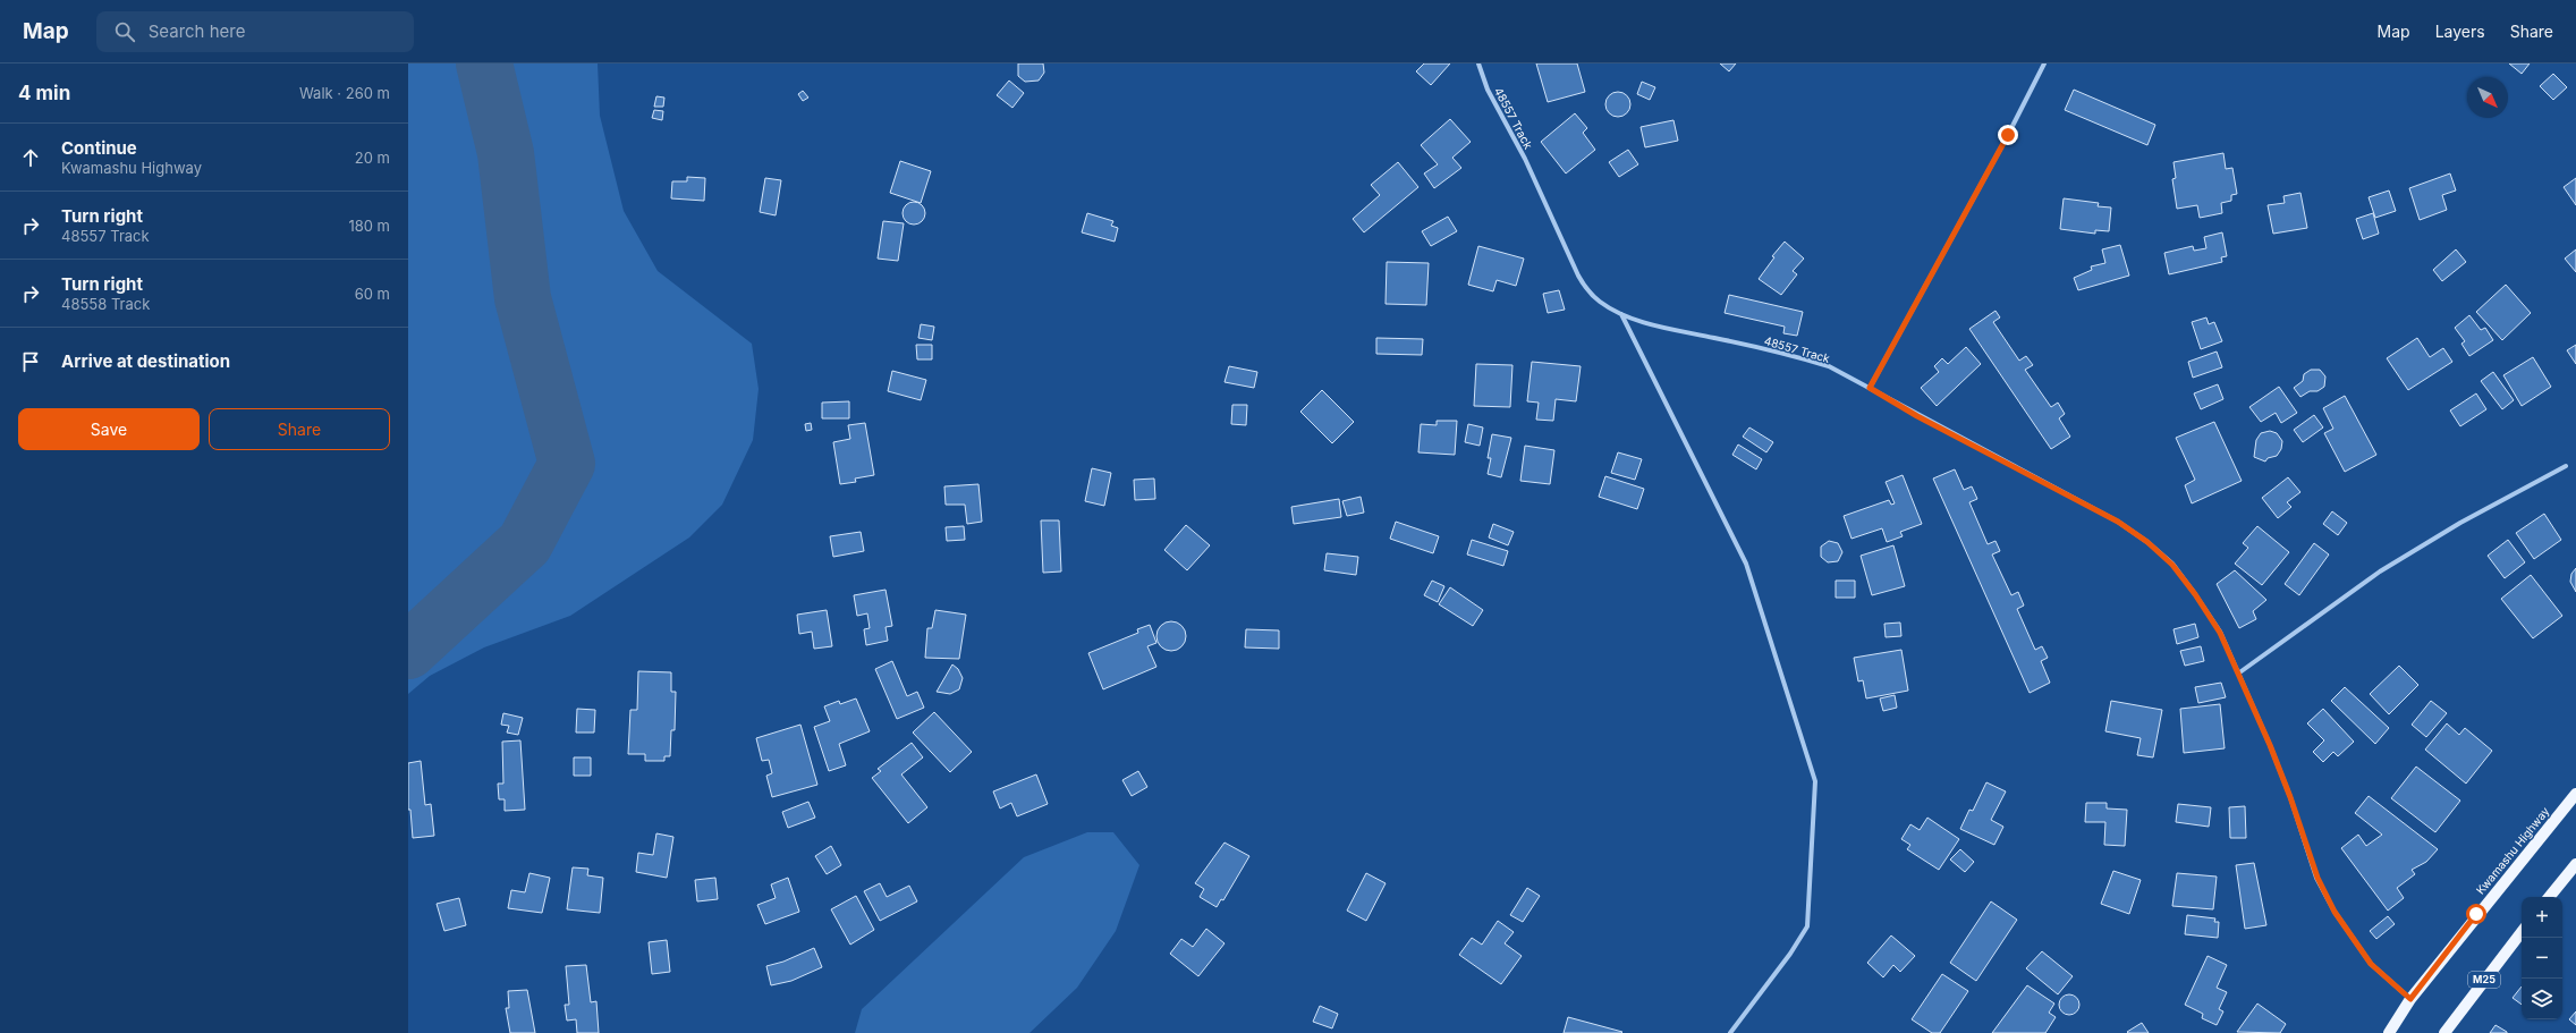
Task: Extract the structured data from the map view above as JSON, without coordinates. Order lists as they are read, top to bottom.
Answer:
{
  "streets": {
    "main road": ["Kwamashu Highway", "M25"],
    "street": ["48557 Track"]
  },
  "crossings": [
    ["48557 Track", "Kwamashu Highway"]
  ],
  "north": "bottom right",
  "page": {
    "header": "Map",
    "search": "Search here",
    "nav": ["Map", "Layers", "Share"],
    "heading": ["4 min", "Walk · 260 m"],
    "list": [
      ["Continue", "Kwamashu Highway", "20 m"],
      ["Turn right", "48557 Track", "180 m"],
      ["Turn right", "48558 Track", "60 m"],
      "Arrive at destination"
    ],
    "buttons": ["Save", "Share"],
    "map_buttons": ["+", "−"]
  }
}
